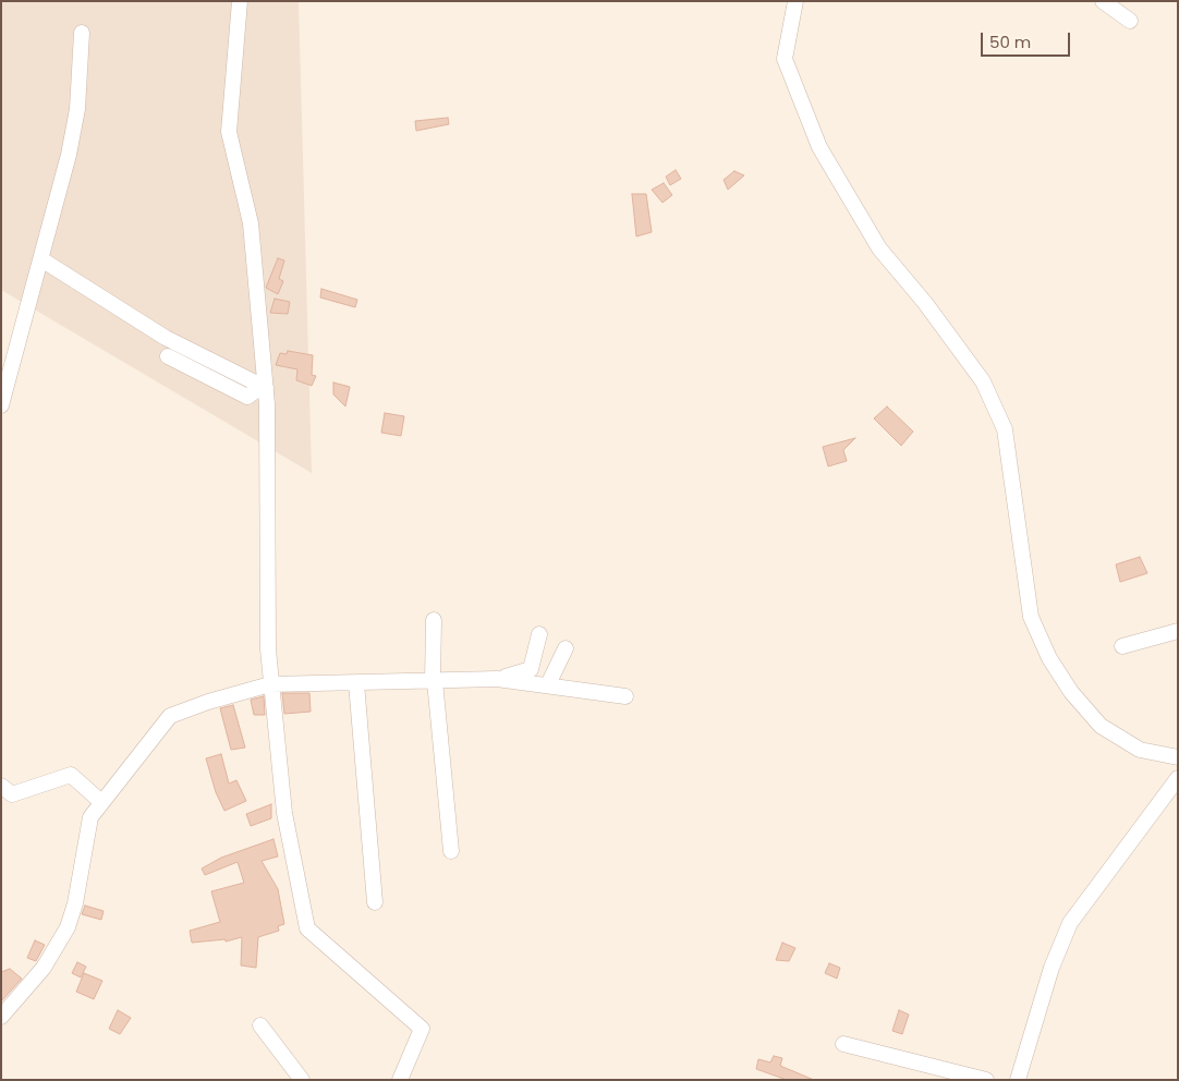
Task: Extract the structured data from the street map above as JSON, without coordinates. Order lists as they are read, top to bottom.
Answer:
{
  "scale_bar": "50 m"
}
